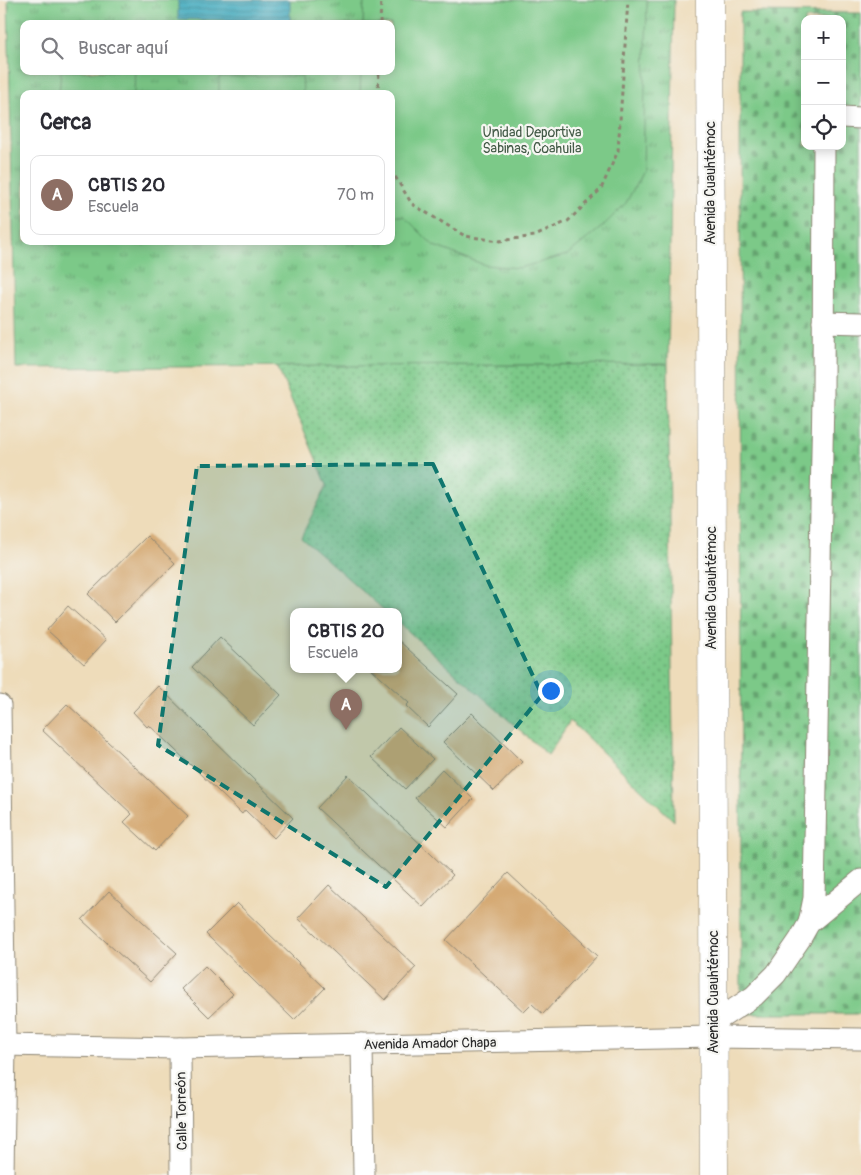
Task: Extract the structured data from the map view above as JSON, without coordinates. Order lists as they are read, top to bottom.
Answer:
{
  "streets": {
    "main road": ["Avenida Cuauhtémoc"],
    "street": ["Avenida Amador Chapa", "Calle Torreón"]
  },
  "crossings": [
    ["Avenida Cuauhtémoc", "Avenida Amador Chapa"],
    ["Avenida Amador Chapa", "Calle Torreón"]
  ],
  "parks": ["Unidad Deportiva Sabinas, Coahuila"],
  "page": {
    "map_buttons": ["+", "−"],
    "search": "Buscar aquí",
    "heading": "Cerca",
    "list": [
      {
        "mark": "A",
        "name": "CBTIS 20",
        "note": "Escuela",
        "value": "70 m"
      }
    ],
    "popup": ["CBTIS 20", "Escuela"],
    "pins": "A"
  }
}
